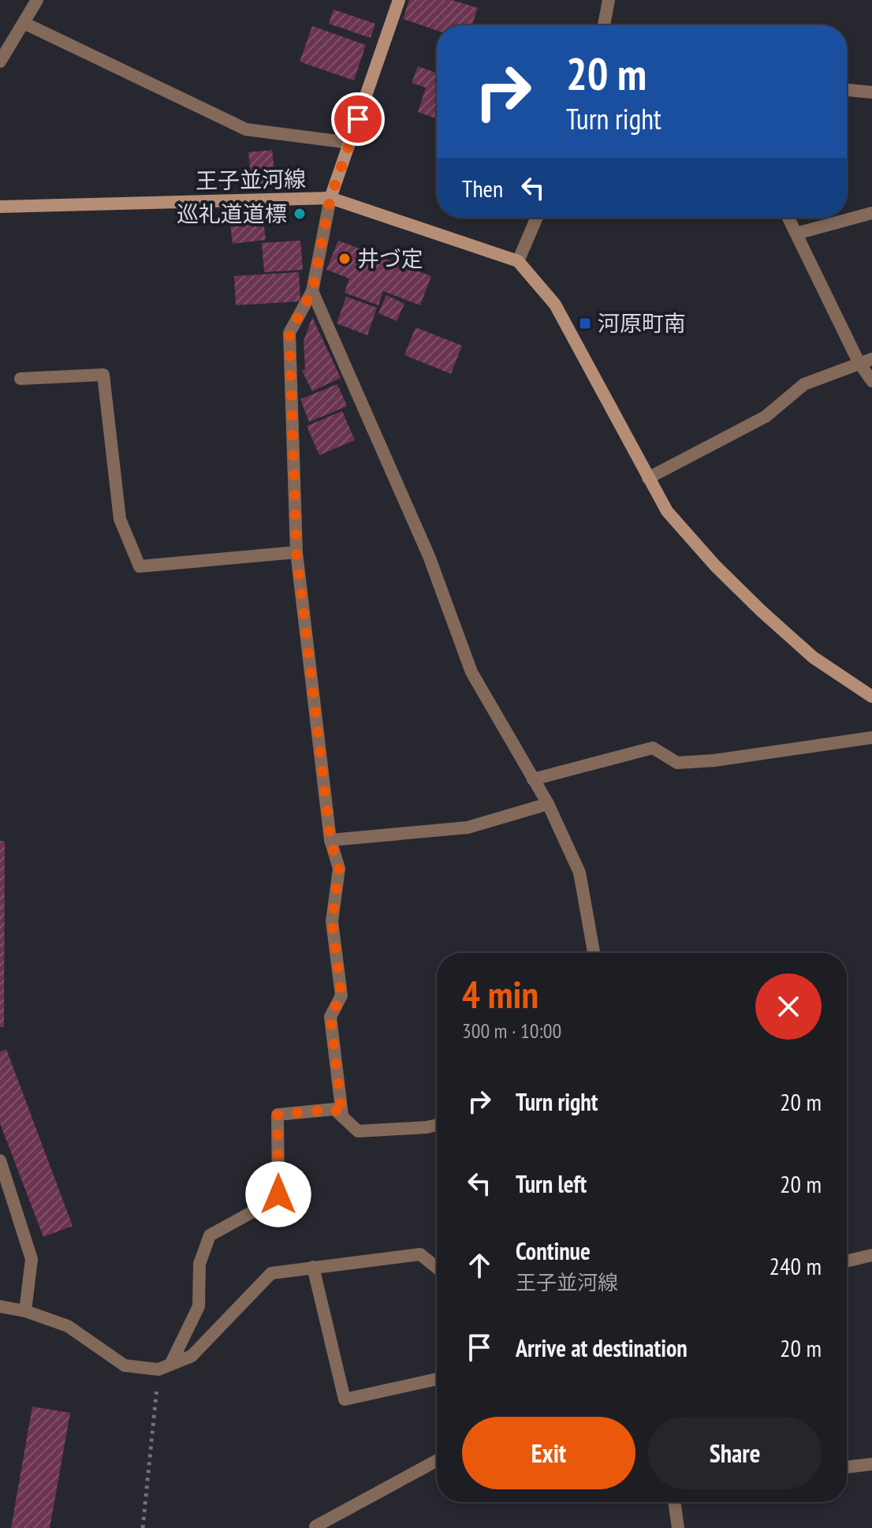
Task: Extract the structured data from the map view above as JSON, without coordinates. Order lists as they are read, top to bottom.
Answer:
{
  "streets": {
    "street": ["王子並河線"]
  },
  "places": {
    "other": ["巡礼道道標", "井づ定"],
    "transit": ["河原町南"]
  },
  "page": {
    "turn": ["20 m", "Turn right"],
    "then": "Then",
    "heading": ["4 min", "300 m · 10:00"],
    "list": [
      {
        "name": "Turn right",
        "value": "20 m"
      },
      {
        "name": "Turn left",
        "value": "20 m"
      },
      {
        "name": "Continue",
        "note": "王子並河線",
        "value": "240 m"
      },
      {
        "name": "Arrive at destination",
        "value": "20 m"
      }
    ],
    "buttons": ["Exit", "Share"]
  }
}
